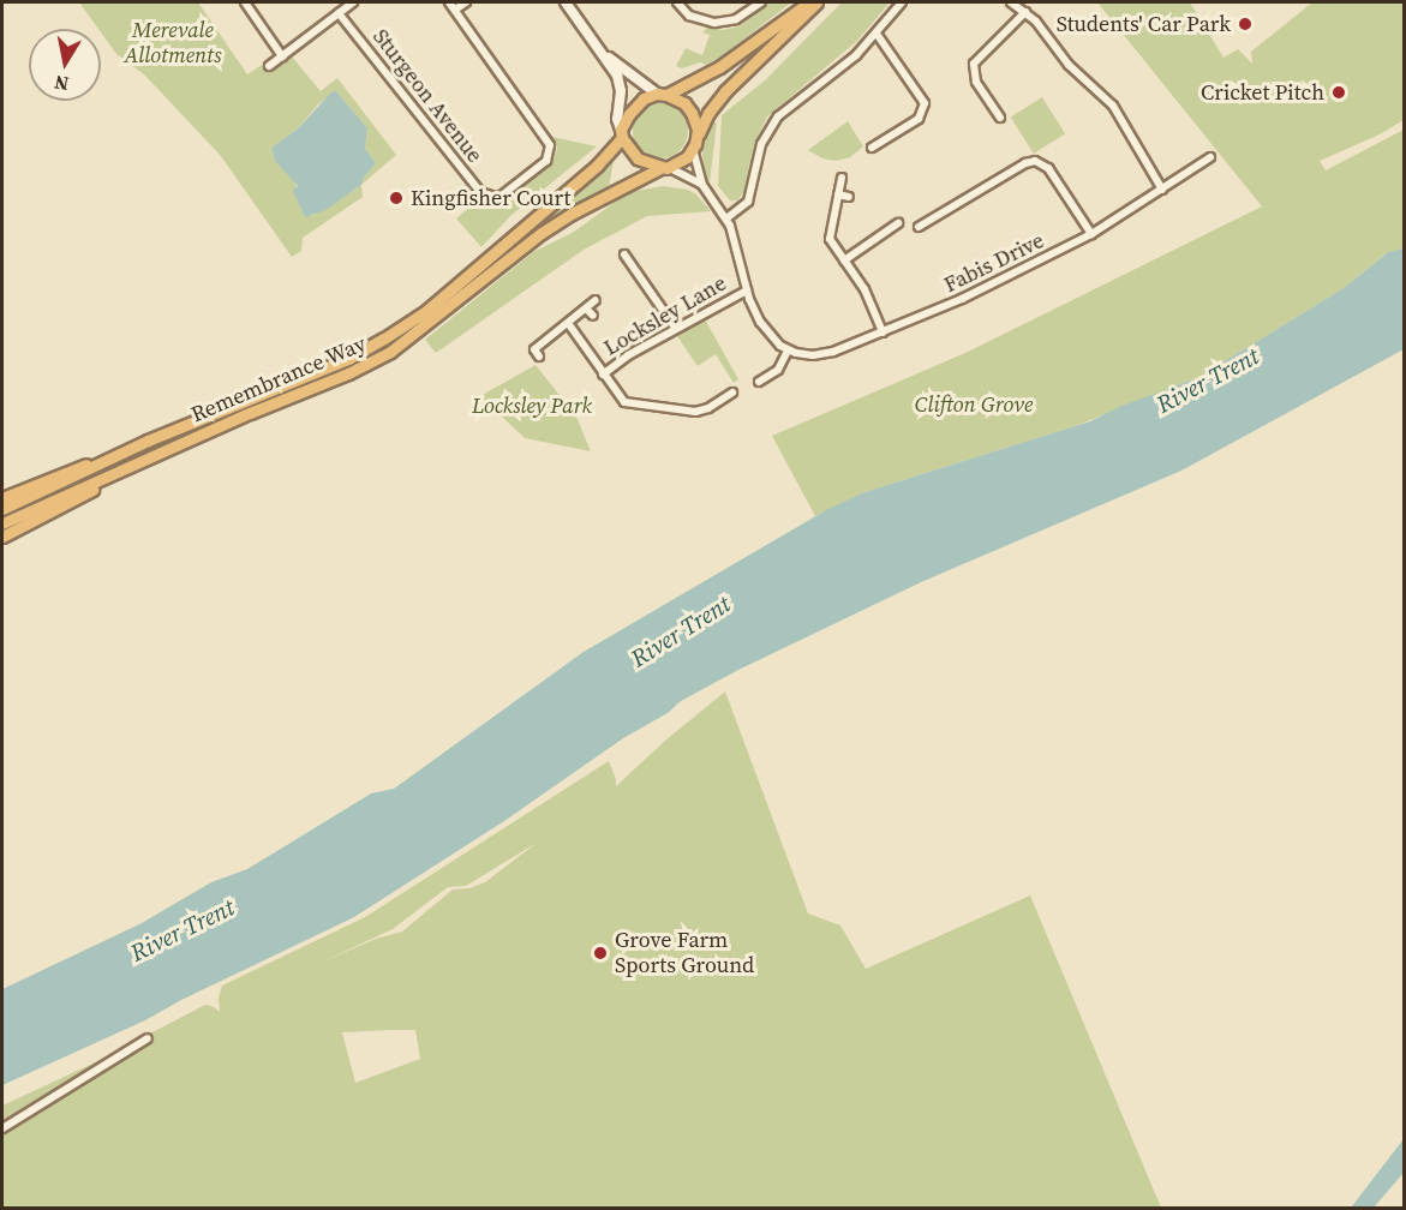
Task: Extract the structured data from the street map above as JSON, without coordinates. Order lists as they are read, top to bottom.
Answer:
{
  "streets": {
    "highway": ["Remembrance Way"],
    "street": ["Sturgeon Avenue", "Fabis Drive", "Locksley Lane"]
  },
  "water": ["River Trent"],
  "parks": ["Merevale Allotments", "Clifton Grove", "Locksley Park"],
  "places": [
    "Students' Car Park",
    "Cricket Pitch",
    "Kingfisher Court",
    "Grove Farm Sports Ground"
  ],
  "north": "bottom"
}
